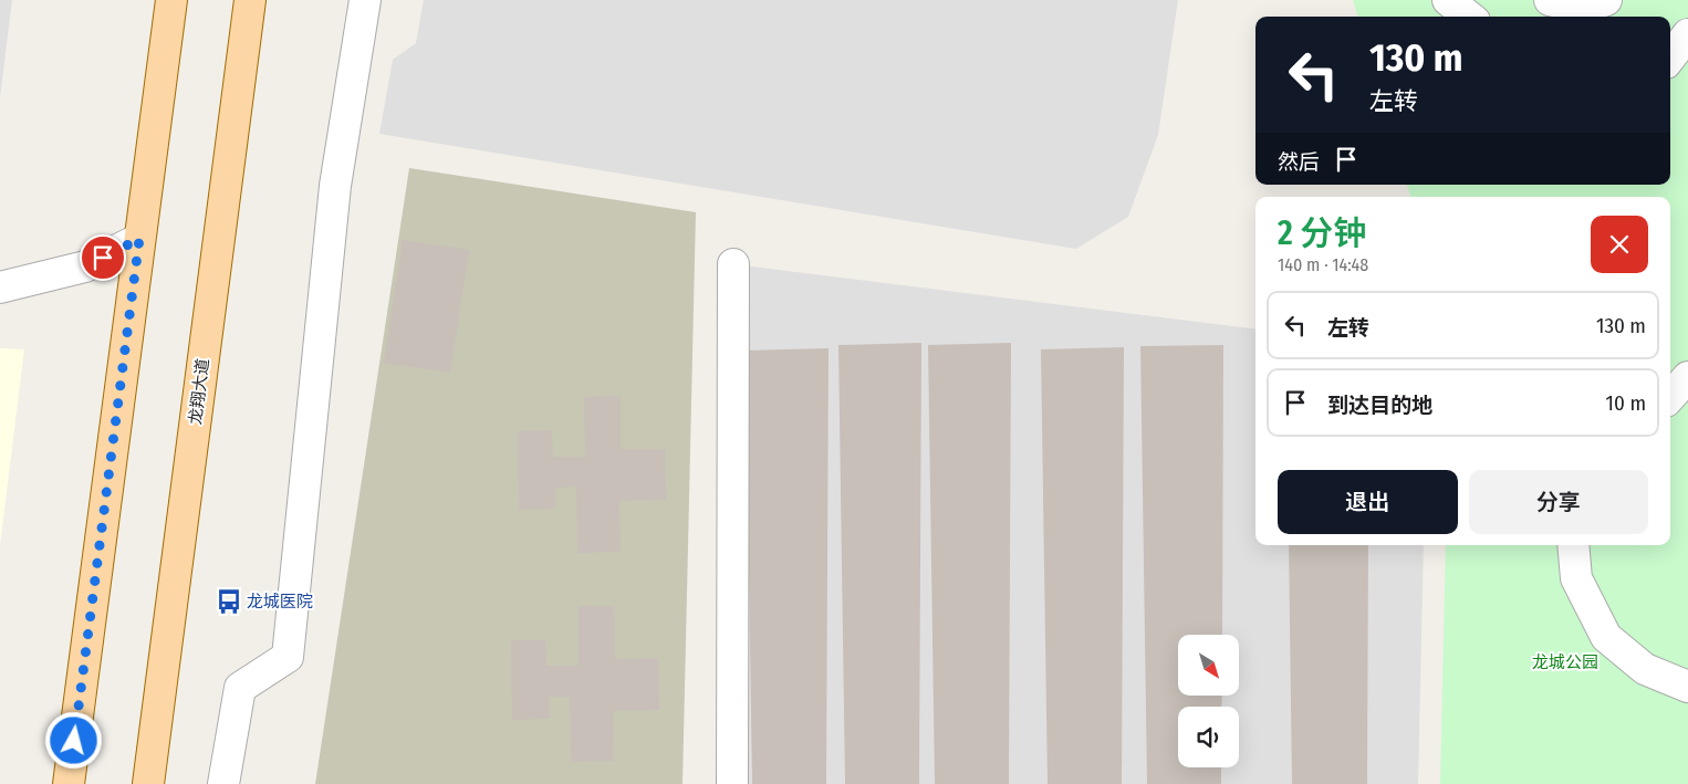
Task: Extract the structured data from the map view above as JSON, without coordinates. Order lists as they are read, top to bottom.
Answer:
{
  "streets": {
    "main road": ["龙翔大道"]
  },
  "parks": ["龙城公园"],
  "places": {
    "bus stop": ["龙城医院"]
  },
  "north": "bottom right",
  "page": {
    "turn": ["130 m", "左转"],
    "then": "然后",
    "heading": ["2 分钟", "140 m · 14:48"],
    "list": [
      {
        "name": "左转",
        "value": "130 m"
      },
      {
        "name": "到达目的地",
        "value": "10 m"
      }
    ],
    "buttons": ["退出", "分享"]
  }
}
